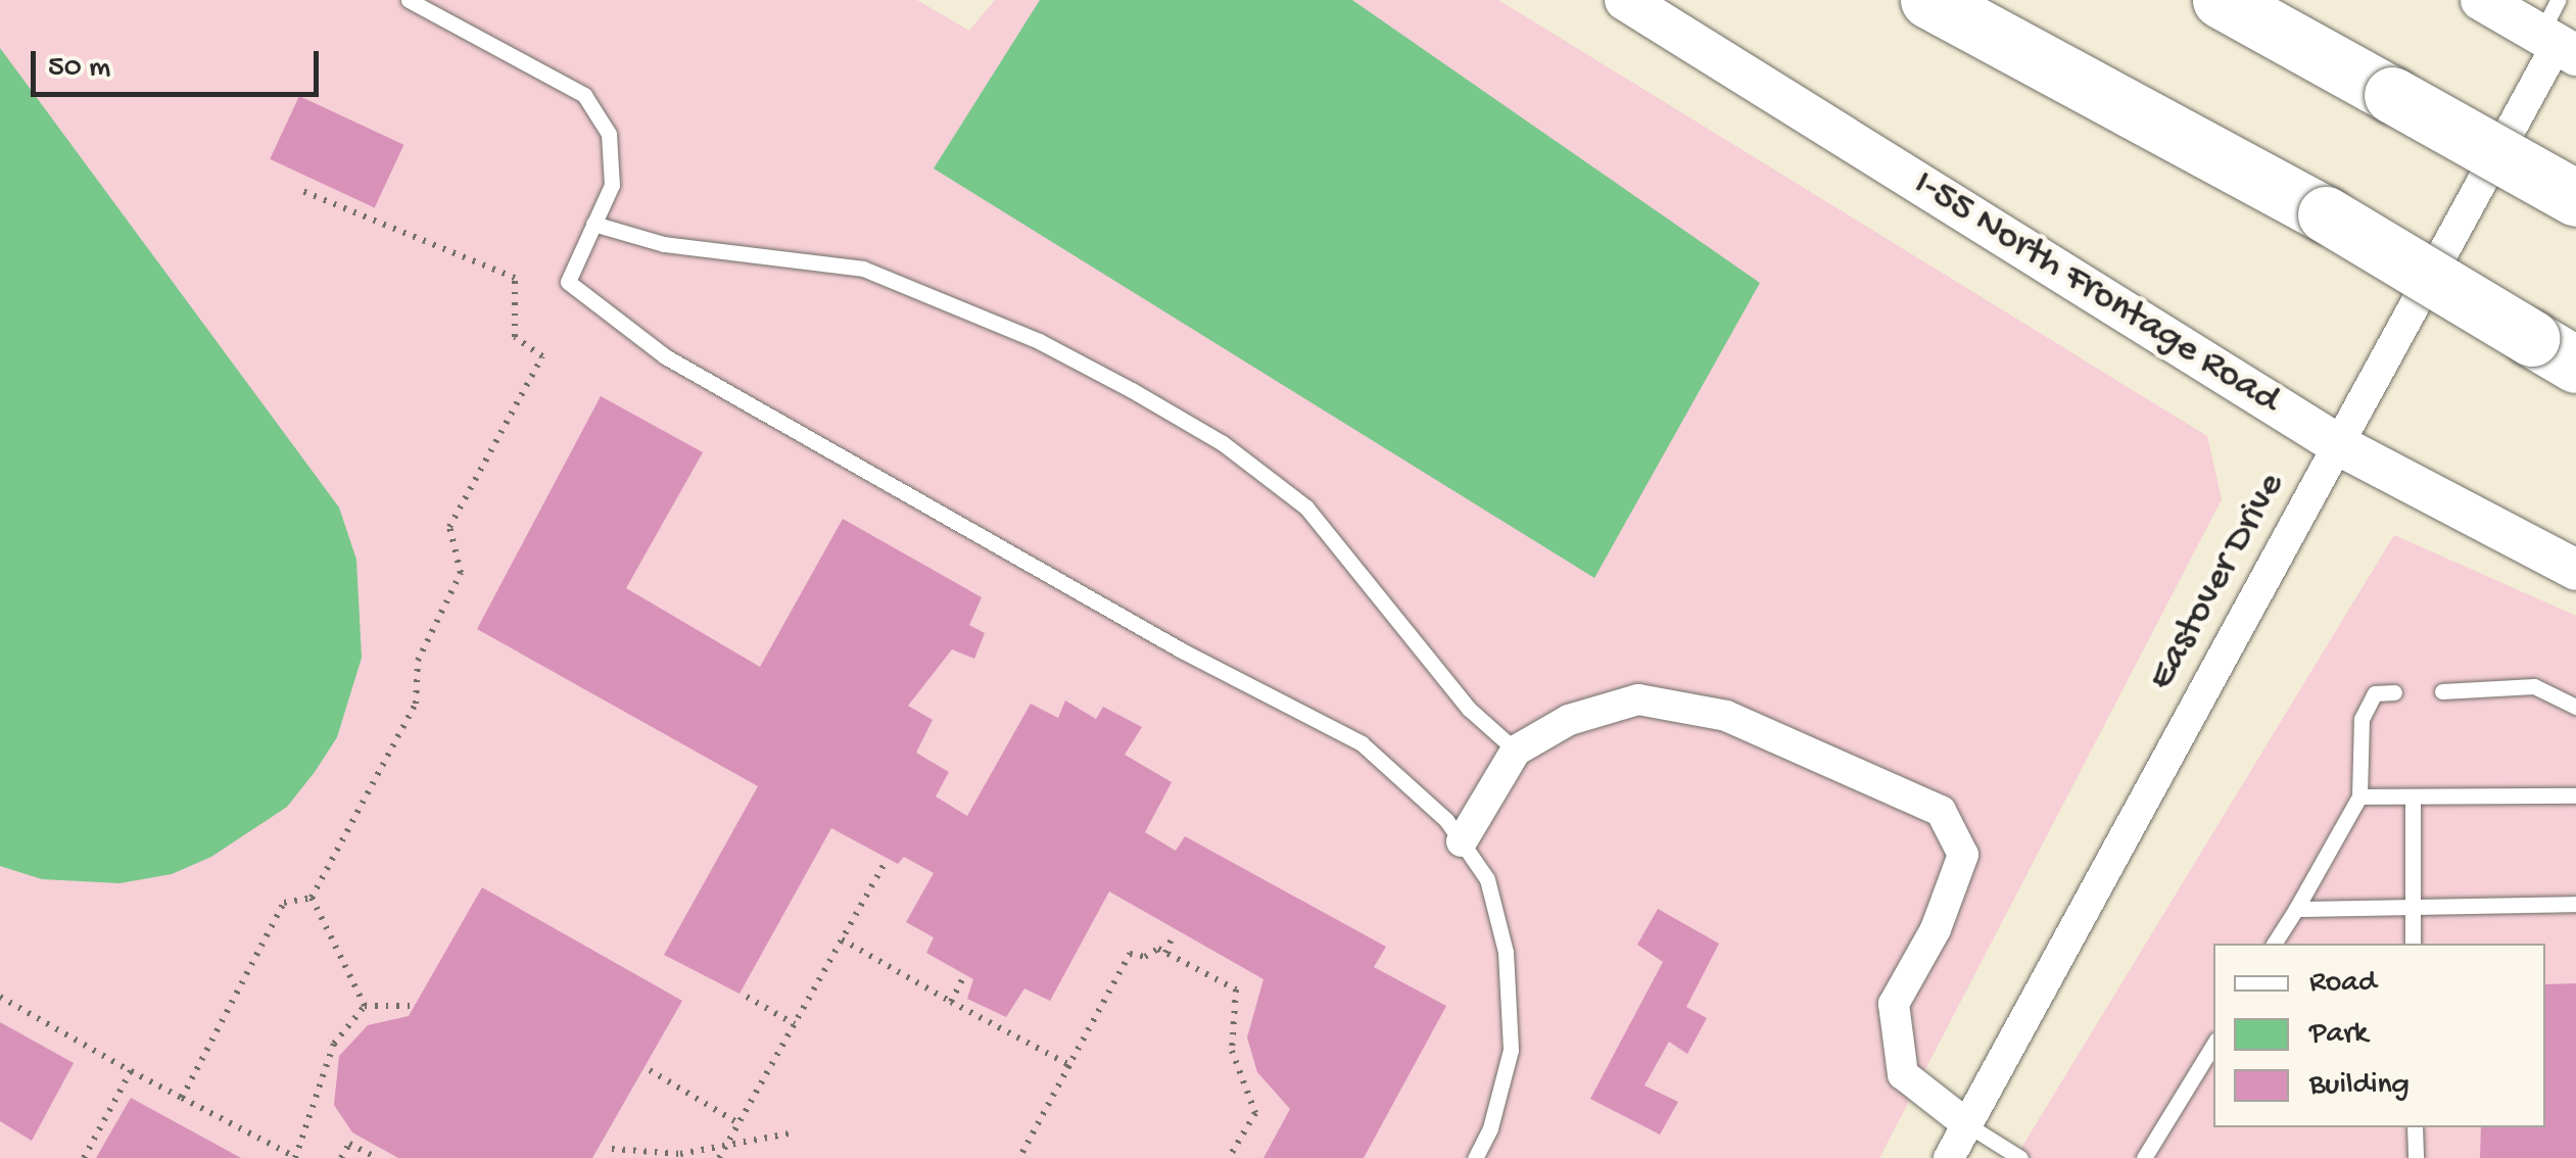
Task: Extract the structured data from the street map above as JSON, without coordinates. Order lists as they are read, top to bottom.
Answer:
{
  "streets": {
    "street": ["I-55 North Frontage Road", "Eastover Drive"]
  },
  "crossings": [
    ["I-55 North Frontage Road", "Eastover Drive"]
  ],
  "legend": ["Road", "Park", "Building"],
  "scale_bar": "50 m"
}
